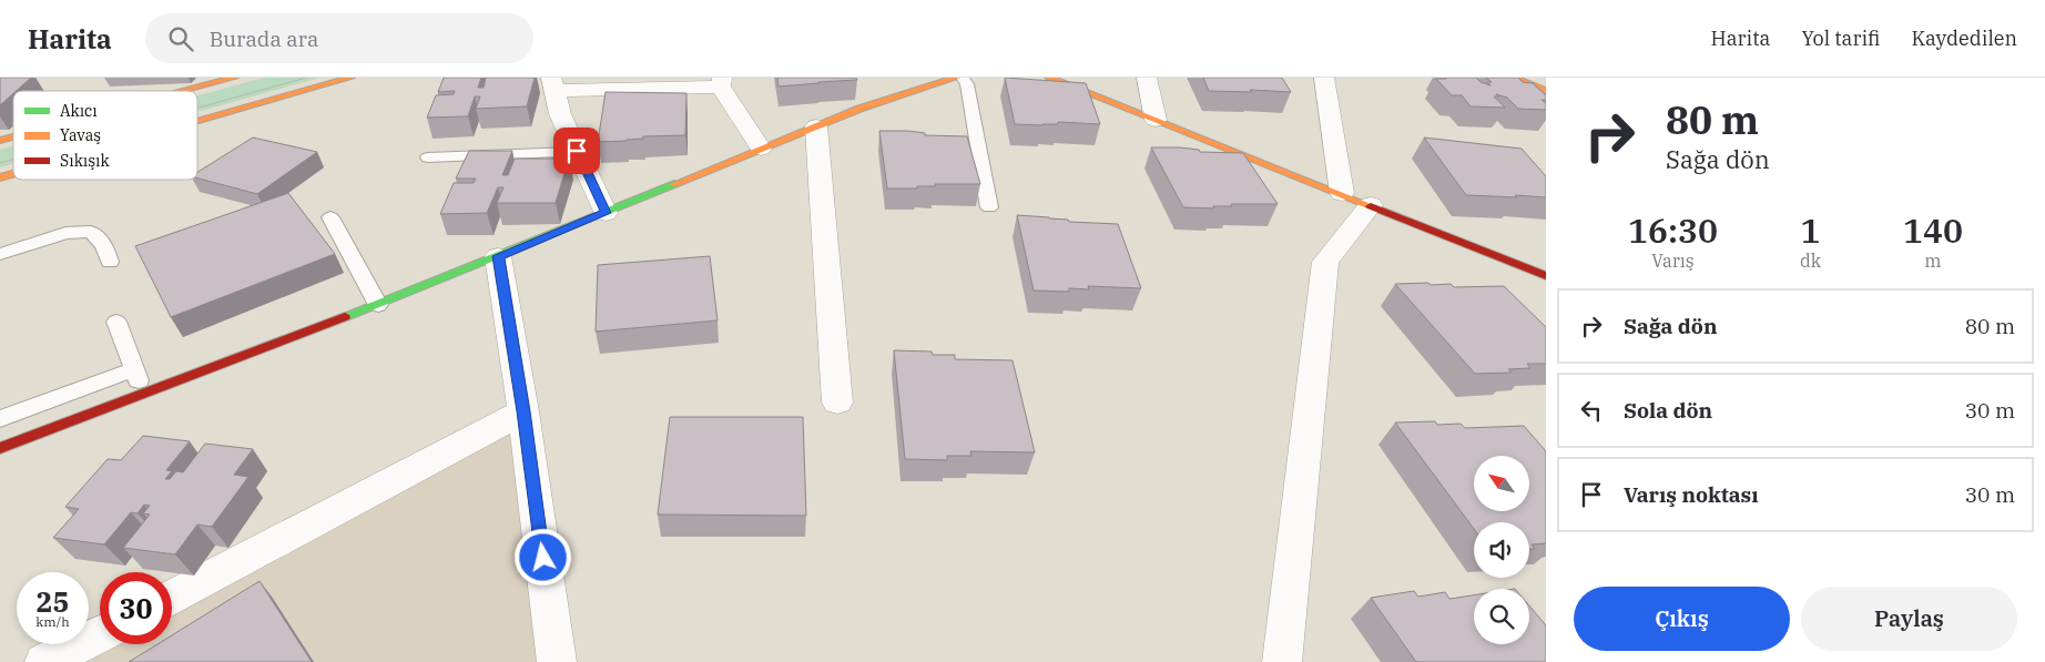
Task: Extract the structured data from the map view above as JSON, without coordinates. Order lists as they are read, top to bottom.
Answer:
{
  "legend": ["Akıcı", "Yavaş", "Sıkışık"],
  "north": "top left",
  "page": {
    "header": "Harita",
    "search": "Burada ara",
    "nav": ["Harita", "Yol tarifi", "Kaydedilen"],
    "turn": ["80 m", "Sağa dön"],
    "eta": [
      "16:30",
      "Varış",
      "1",
      "dk",
      "140",
      "m"
    ],
    "list": [
      {
        "name": "Sağa dön",
        "value": "80 m"
      },
      {
        "name": "Sola dön",
        "value": "30 m"
      },
      {
        "name": "Varış noktası",
        "value": "30 m"
      }
    ],
    "speed": "25 km/h",
    "limit": "30",
    "buttons": ["Çıkış", "Paylaş"]
  }
}
